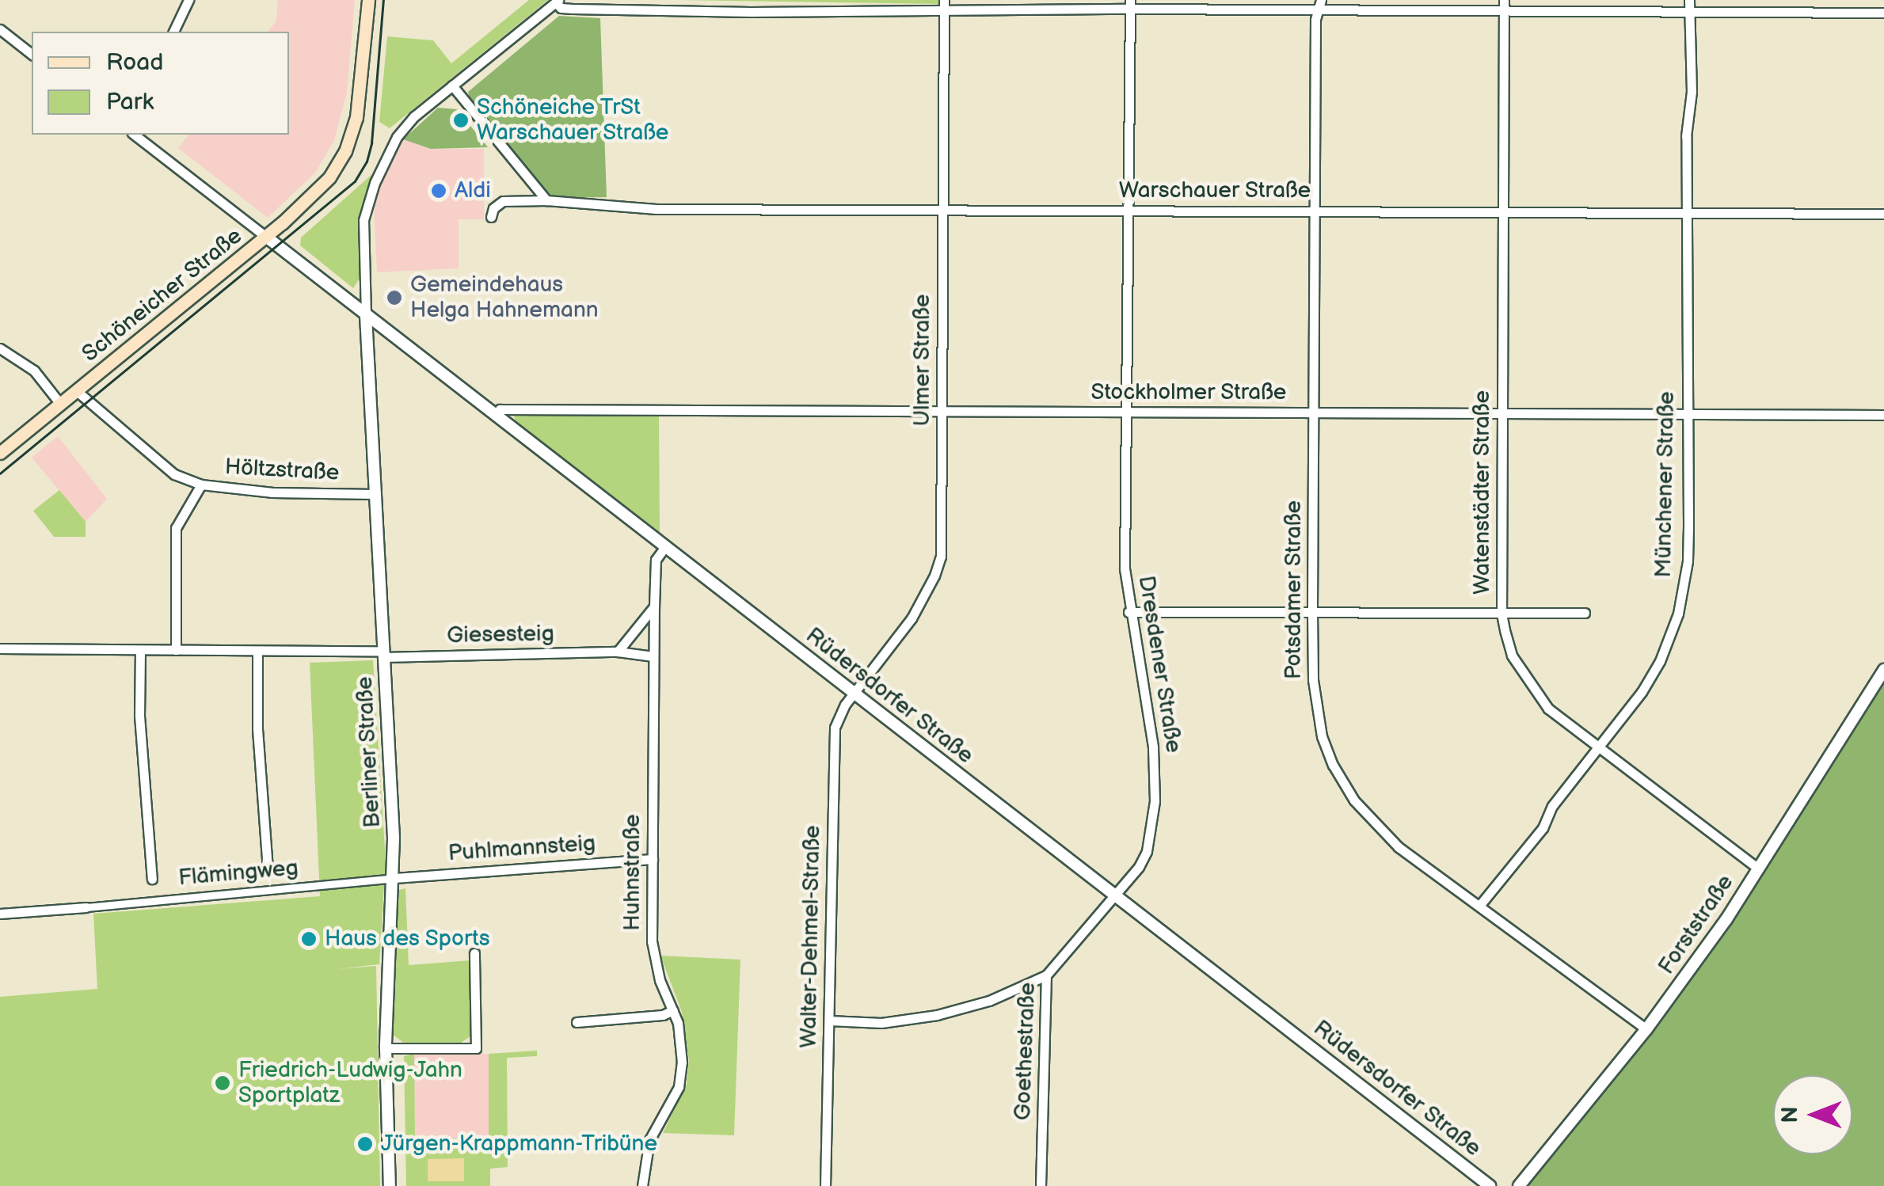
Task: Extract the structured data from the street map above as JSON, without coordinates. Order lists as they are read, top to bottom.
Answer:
{
  "streets": {
    "main road": ["Schöneicher Straße"],
    "street": [
      "Warschauer Straße",
      "Ulmer Straße",
      "Stockholmer Straße",
      "Höltzstraße",
      "Münchener Straße",
      "Watenstädter Straße",
      "Potsdamer Straße",
      "Giesesteig",
      "Dresdener Straße",
      "Rüdersdorfer Straße",
      "Berliner Straße",
      "Puhlmannsteig",
      "Huhnstraße",
      "Flämingweg",
      "Forststraße",
      "Walter-Dehmel-Straße",
      "Goethestraße"
    ]
  },
  "crossings": [
    ["Warschauer Straße", "Ulmer Straße"],
    ["Warschauer Straße", "Münchener Straße"],
    ["Warschauer Straße", "Watenstädter Straße"],
    ["Warschauer Straße", "Potsdamer Straße"],
    ["Warschauer Straße", "Dresdener Straße"],
    ["Schöneicher Straße", "Höltzstraße"],
    ["Schöneicher Straße", "Rüdersdorfer Straße"],
    ["Ulmer Straße", "Stockholmer Straße"],
    ["Ulmer Straße", "Rüdersdorfer Straße"],
    ["Ulmer Straße", "Walter-Dehmel-Straße"],
    ["Stockholmer Straße", "Münchener Straße"],
    ["Stockholmer Straße", "Watenstädter Straße"],
    ["Stockholmer Straße", "Potsdamer Straße"],
    ["Stockholmer Straße", "Dresdener Straße"],
    ["Stockholmer Straße", "Rüdersdorfer Straße"],
    ["Höltzstraße", "Berliner Straße"],
    ["Münchener Straße", "Watenstädter Straße"],
    ["Münchener Straße", "Potsdamer Straße"],
    ["Watenstädter Straße", "Forststraße"],
    ["Potsdamer Straße", "Forststraße"],
    ["Giesesteig", "Berliner Straße"],
    ["Giesesteig", "Huhnstraße"],
    ["Dresdener Straße", "Rüdersdorfer Straße"],
    ["Dresdener Straße", "Goethestraße"],
    ["Rüdersdorfer Straße", "Berliner Straße"],
    ["Rüdersdorfer Straße", "Huhnstraße"],
    ["Rüdersdorfer Straße", "Walter-Dehmel-Straße"],
    ["Rüdersdorfer Straße", "Goethestraße"],
    ["Berliner Straße", "Puhlmannsteig"],
    ["Berliner Straße", "Flämingweg"],
    ["Puhlmannsteig", "Huhnstraße"],
    ["Puhlmannsteig", "Flämingweg"]
  ],
  "places": [
    "Schöneiche TrSt Warschauer Straße",
    "Aldi",
    "Gemeindehaus Helga Hahnemann",
    "Haus des Sports",
    "Friedrich-Ludwig-Jahn Sportplatz",
    "Jürgen-Krappmann-Tribüne"
  ],
  "legend": ["Road", "Park"],
  "north": "left"
}
